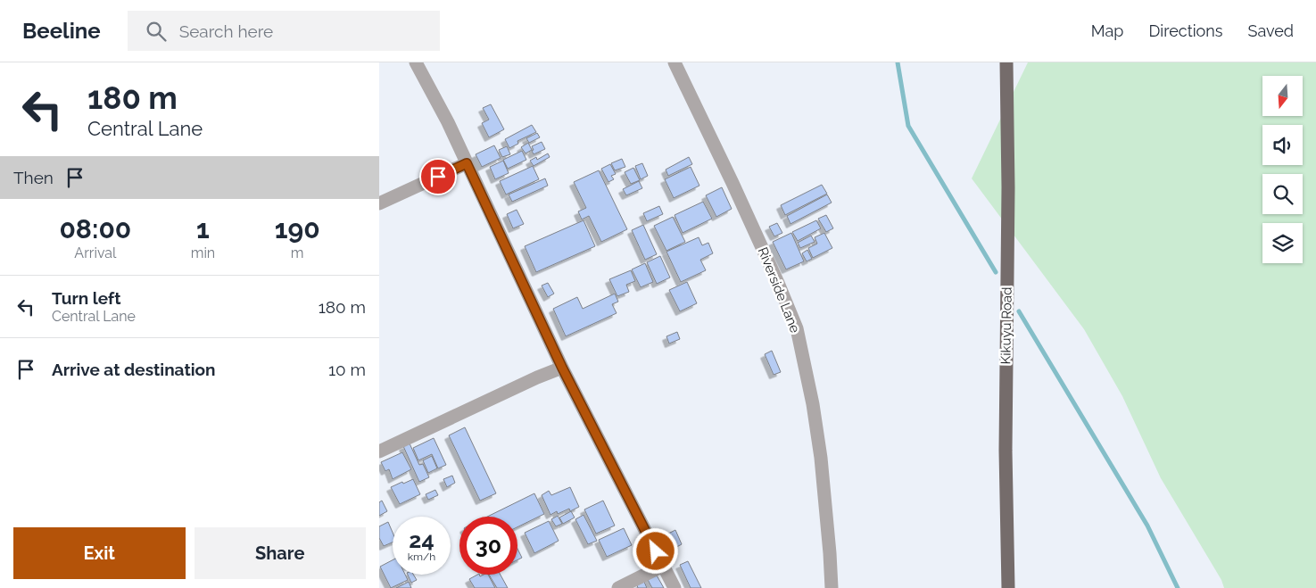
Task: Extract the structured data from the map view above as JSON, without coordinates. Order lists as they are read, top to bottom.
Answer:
{
  "streets": {
    "main road": ["Kikuyu Road"],
    "street": ["Riverside Lane"]
  },
  "north": "bottom",
  "page": {
    "header": "Beeline",
    "search": "Search here",
    "nav": ["Map", "Directions", "Saved"],
    "turn": ["180 m", "Central Lane"],
    "then": "Then",
    "eta": [
      "08:00",
      "Arrival",
      "1",
      "min",
      "190",
      "m"
    ],
    "list": [
      {
        "name": "Turn left",
        "note": "Central Lane",
        "value": "180 m"
      },
      {
        "name": "Arrive at destination",
        "value": "10 m"
      }
    ],
    "speed": "24 km/h",
    "limit": "30",
    "buttons": ["Exit", "Share"]
  }
}
